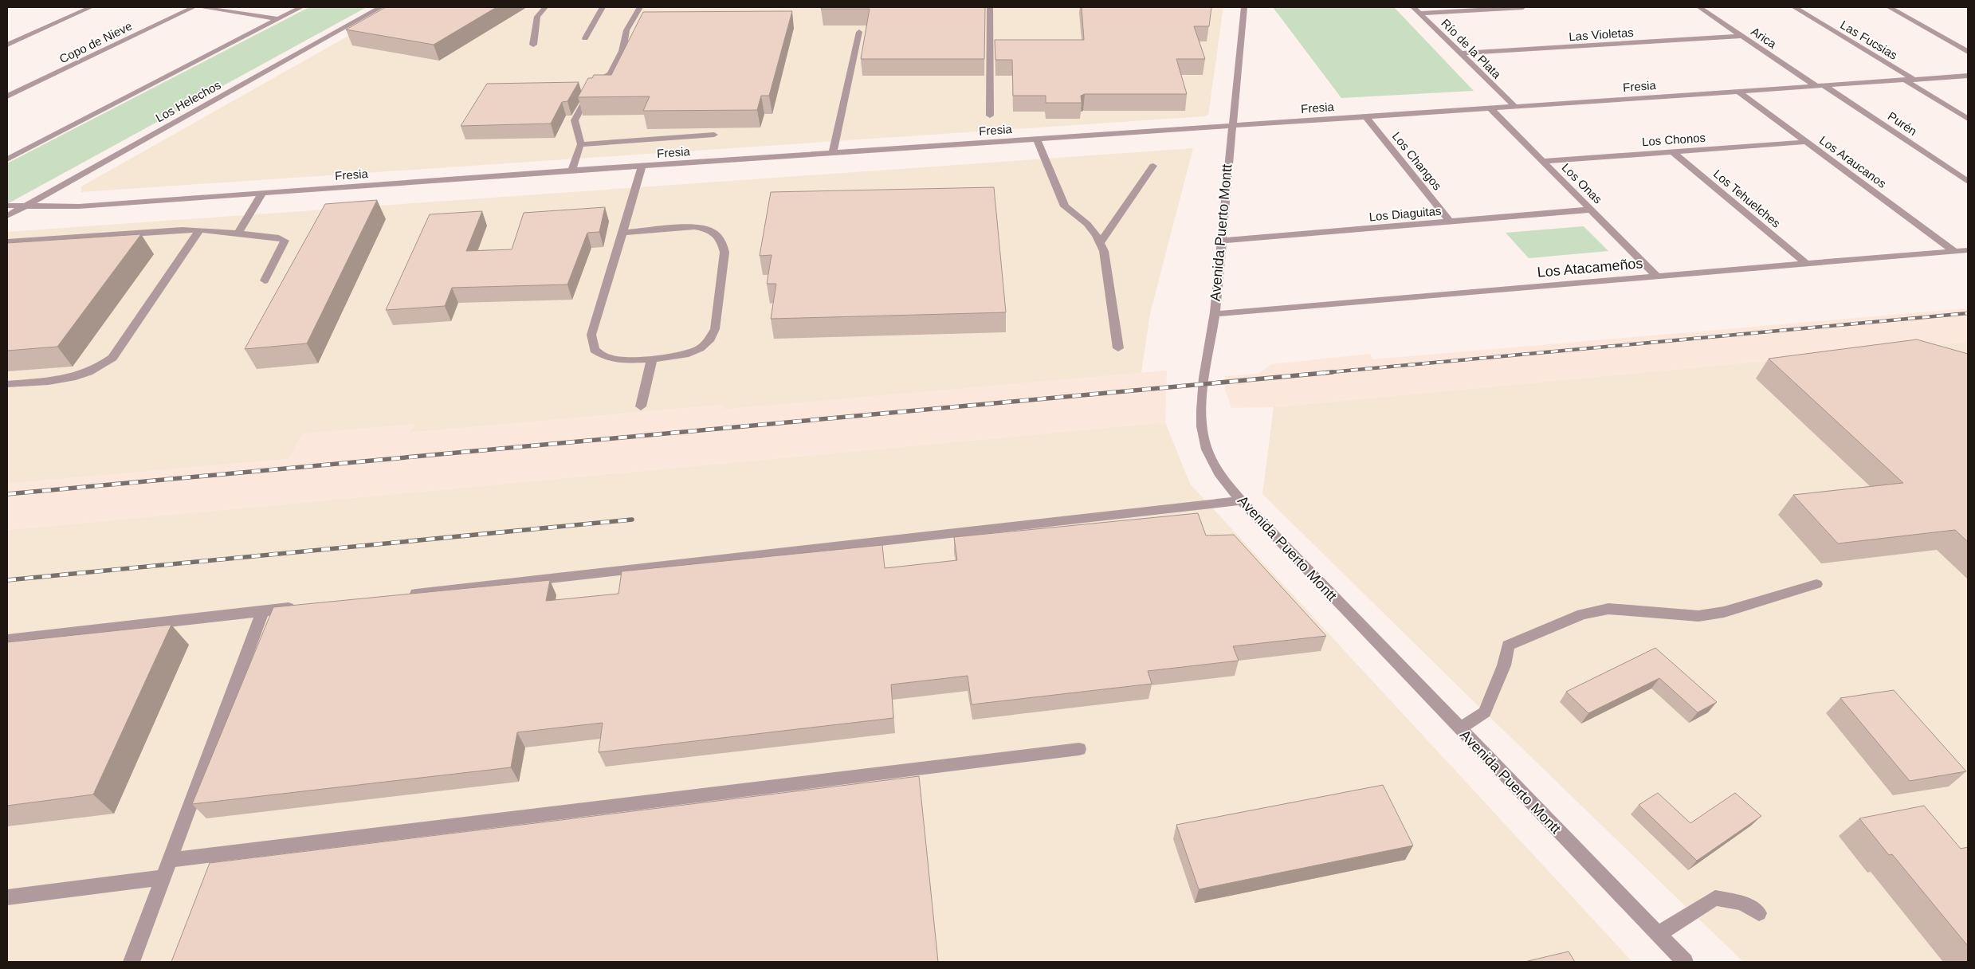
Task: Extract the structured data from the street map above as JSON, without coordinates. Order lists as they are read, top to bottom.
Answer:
{
  "streets": {
    "street": [
      "Las Violetas",
      "Arica",
      "Las Fucsias",
      "Copo de Nieve",
      "Río de la Plata",
      "Fresia",
      "Los Helechos",
      "Purén",
      "Los Chonos",
      "Los Changos",
      "Los Araucanos",
      "Los Onas",
      "Los Tehuelches",
      "Los Diaguitas",
      "Avenida Puerto Montt",
      "Los Atacameños"
    ]
  },
  "crossings": [
    ["Las Violetas", "Arica"],
    ["Las Violetas", "Río de la Plata"],
    ["Arica", "Fresia"],
    ["Arica", "Purén"],
    ["Las Fucsias", "Fresia"],
    ["Río de la Plata", "Fresia"],
    ["Fresia", "Los Helechos"],
    ["Fresia", "Purén"],
    ["Fresia", "Los Changos"],
    ["Fresia", "Los Araucanos"],
    ["Fresia", "Los Onas"],
    ["Fresia", "Avenida Puerto Montt"],
    ["Los Chonos", "Los Araucanos"],
    ["Los Chonos", "Los Onas"],
    ["Los Chonos", "Los Tehuelches"],
    ["Los Changos", "Los Diaguitas"],
    ["Los Araucanos", "Los Atacameños"],
    ["Los Onas", "Los Diaguitas"],
    ["Los Onas", "Los Atacameños"],
    ["Los Tehuelches", "Los Atacameños"],
    ["Los Diaguitas", "Avenida Puerto Montt"],
    ["Avenida Puerto Montt", "Los Atacameños"]
  ]
}
